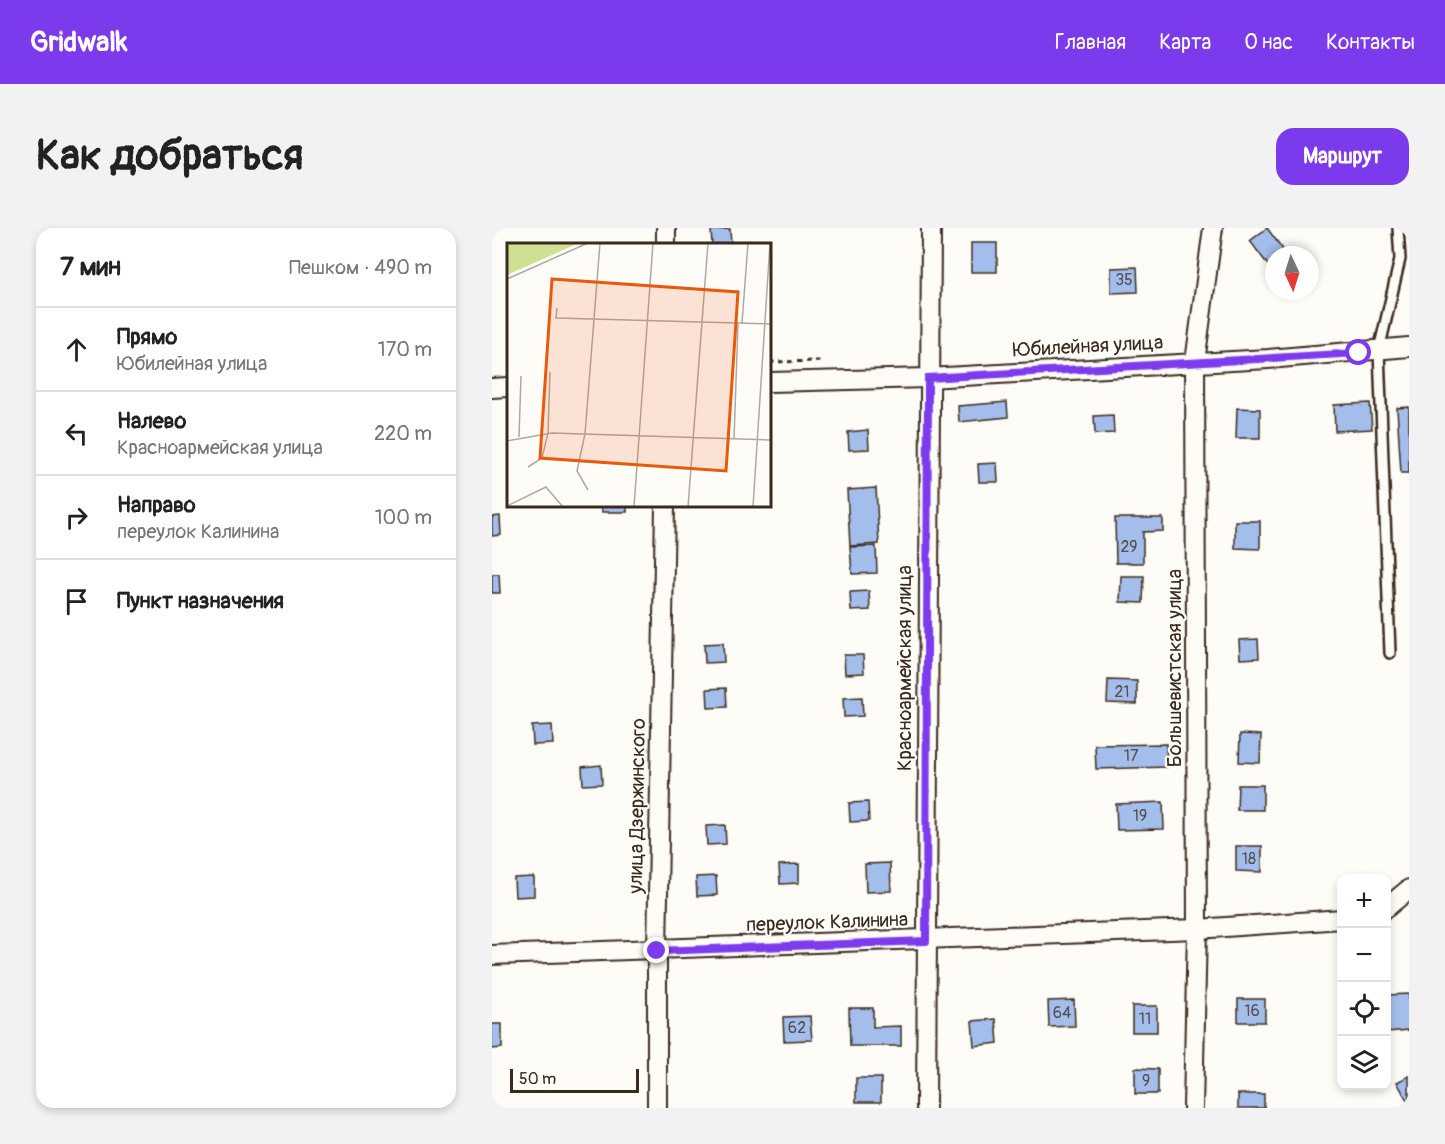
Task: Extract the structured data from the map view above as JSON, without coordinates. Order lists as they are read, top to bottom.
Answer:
{
  "streets": {
    "street": [
      "Юбилейная улица",
      "Красноармейская улица",
      "Большевистская улица",
      "улица Дзержинского",
      "переулок Калинина"
    ]
  },
  "crossings": [
    ["Юбилейная улица", "Красноармейская улица"],
    ["Юбилейная улица", "Большевистская улица"],
    ["Красноармейская улица", "переулок Калинина"],
    ["Большевистская улица", "переулок Калинина"],
    ["улица Дзержинского", "переулок Калинина"]
  ],
  "house_numbers": [
    "35",
    "29",
    "21",
    "17",
    "19",
    "18",
    "16",
    "64",
    "11",
    "62",
    "9"
  ],
  "scale_bar": "50 m",
  "north": "bottom",
  "page": {
    "header": "Gridwalk",
    "nav": [
      "Главная",
      "Карта",
      "О нас",
      "Контакты"
    ],
    "buttons": "Маршрут",
    "title": "Как добраться",
    "heading": ["7 мин", "Пешком · 490 m"],
    "list": [
      ["Прямо", "Юбилейная улица", "170 m"],
      ["Налево", "Красноармейская улица", "220 m"],
      ["Направо", "переулок Калинина", "100 m"],
      "Пункт назначения"
    ],
    "map_buttons": ["+", "−"],
    "scale": "50 m"
  }
}
